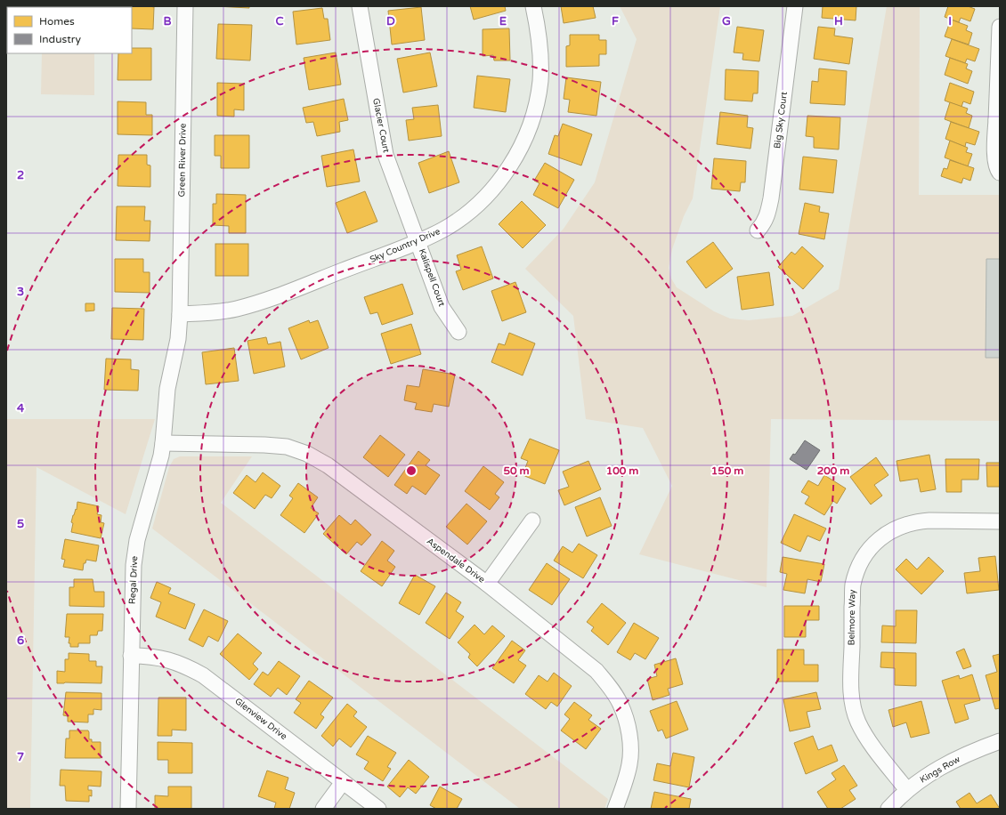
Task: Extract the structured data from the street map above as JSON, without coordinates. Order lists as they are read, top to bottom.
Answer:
{
  "streets": {
    "street": [
      "Big Sky Court",
      "Glacier Court",
      "Green River Drive",
      "Sky Country Drive",
      "Kalispell Court",
      "Aspendale Drive",
      "Regal Drive",
      "Belmore Way",
      "Glenview Drive",
      "Kings Row"
    ]
  },
  "crossings": [
    ["Glacier Court", "Sky Country Drive"],
    ["Glacier Court", "Kalispell Court"],
    ["Green River Drive", "Sky Country Drive"],
    ["Green River Drive", "Regal Drive"],
    ["Sky Country Drive", "Kalispell Court"],
    ["Sky Country Drive", "Regal Drive"],
    ["Aspendale Drive", "Regal Drive"],
    ["Regal Drive", "Glenview Drive"],
    ["Belmore Way", "Kings Row"]
  ],
  "legend": ["Homes", "Industry"],
  "grid": {
    "columns": [
      "B",
      "C",
      "D",
      "E",
      "F",
      "G",
      "H",
      "I"
    ],
    "rows": [
      "2",
      "3",
      "4",
      "5",
      "6",
      "7"
    ]
  },
  "rings": [
    "50 m",
    "100 m",
    "150 m",
    "200 m"
  ]
}
